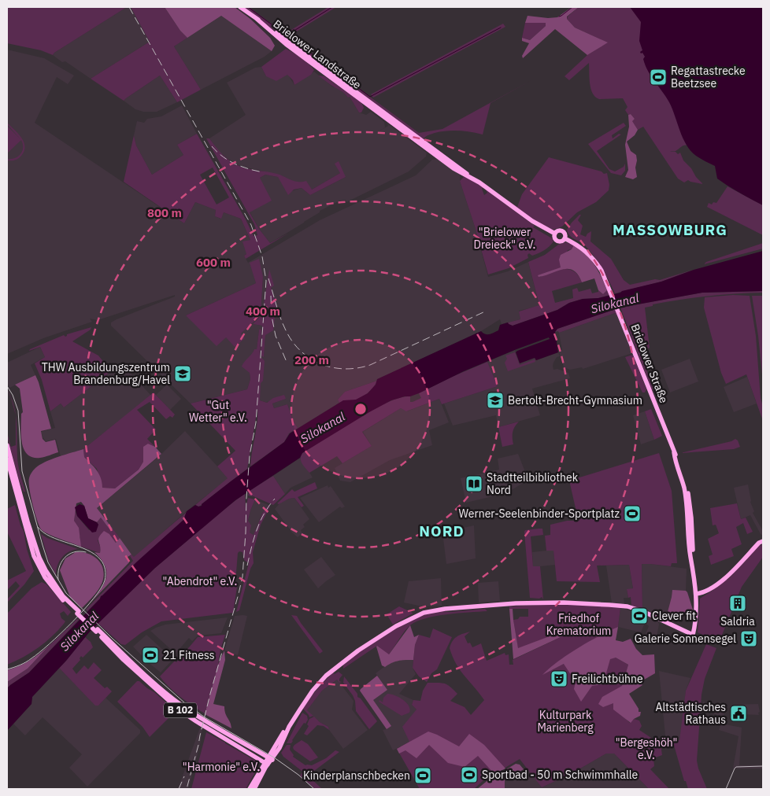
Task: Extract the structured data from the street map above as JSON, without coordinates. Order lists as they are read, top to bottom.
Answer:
{
  "streets": {
    "main road": ["Brielower Landstraße", "Brielower Straße", "B 102"]
  },
  "crossings": [
    ["Brielower Landstraße", "Brielower Straße"]
  ],
  "districts": ["MASSOWBURG", "NORD"],
  "water": ["Silokanal"],
  "parks": [
    "\"Brielower Dreieck\" e.V.",
    "\"Gut Wetter\" e.V.",
    "\"Abendrot\" e.V.",
    "Friedhof Krematorium",
    "Kulturpark Marienberg",
    "\"Bergeshöh\" e.V.",
    "\"Harmonie\" e.V."
  ],
  "places": {
    "sports": [
      "Regattastrecke Beetzsee",
      "Werner-Seelenbinder-Sportplatz",
      "Clever fit",
      "21 Fitness",
      "Sportbad - 50 m Schwimmhalle",
      "Kinderplanschbecken"
    ],
    "school or university": ["THW Ausbildungszentrum Brandenburg/Havel", "Bertolt-Brecht-Gymnasium"],
    "library": ["Stadtteilbibliothek Nord"],
    "building": ["Saldria"],
    "theatre": ["Galerie Sonnensegel", "Freilichtbühne"],
    "public building": ["Altstädtisches Rathaus"]
  },
  "rings": [
    "800 m",
    "600 m",
    "400 m",
    "200 m"
  ]
}
